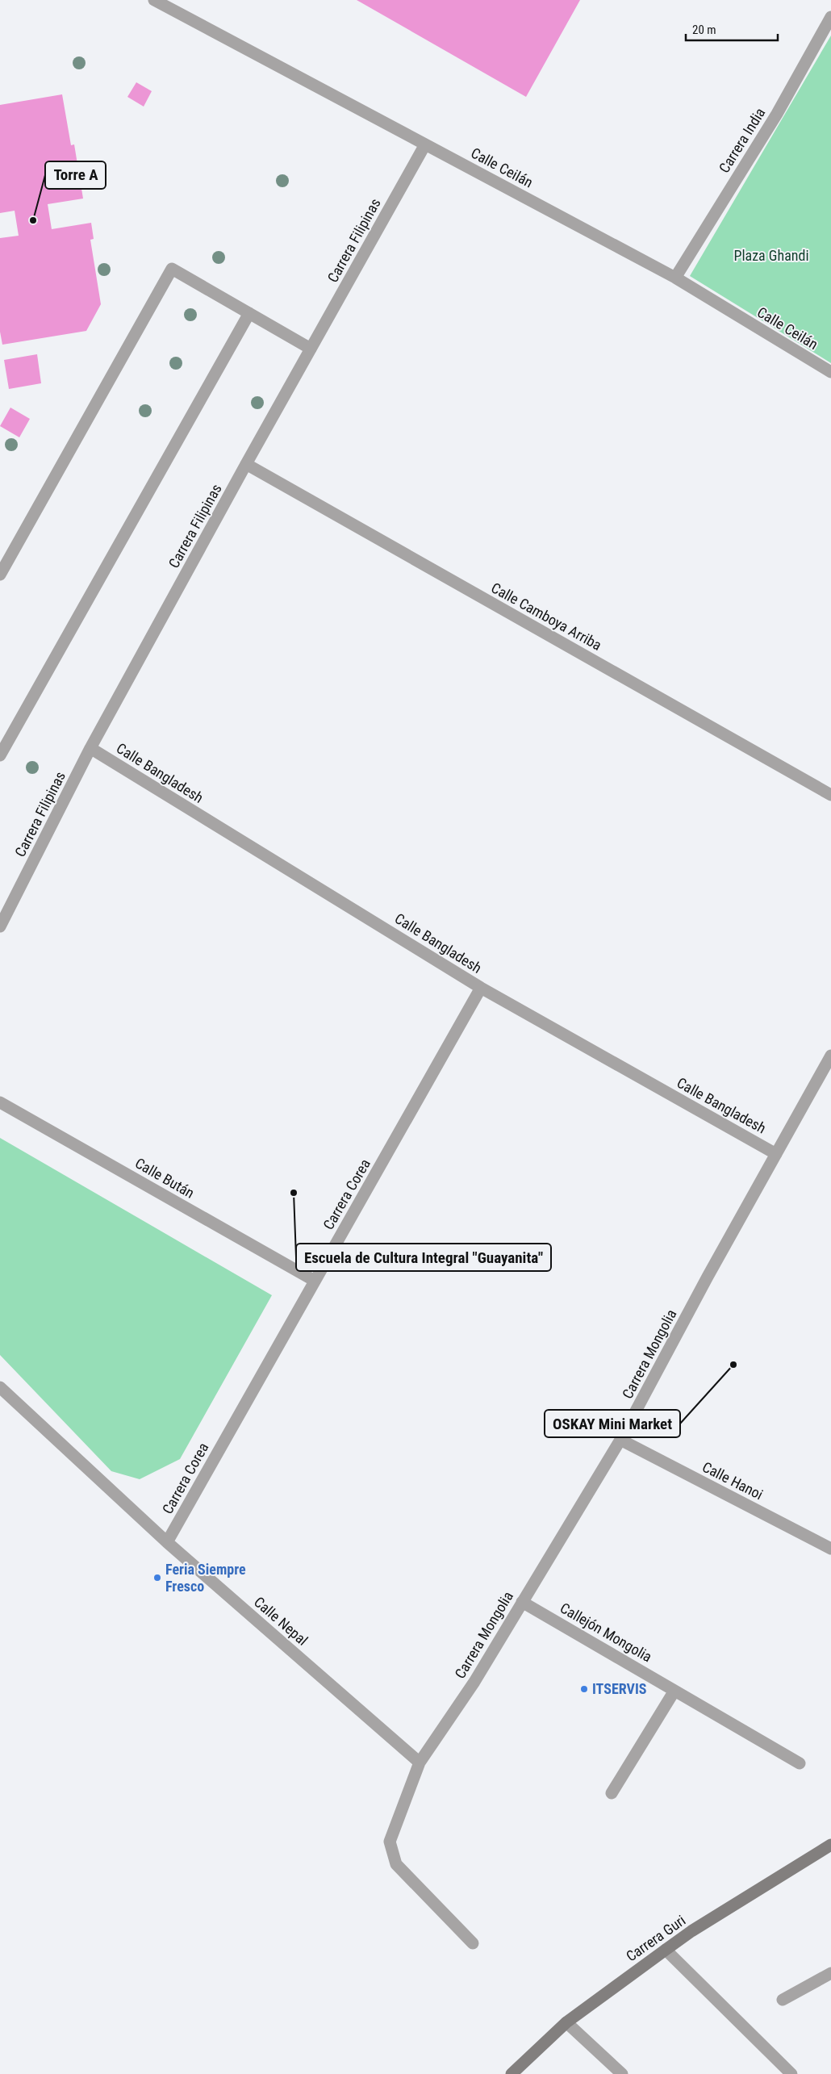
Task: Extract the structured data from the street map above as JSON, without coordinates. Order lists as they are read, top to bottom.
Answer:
{
  "streets": {
    "street": [
      "Carrera India",
      "Calle Ceilán",
      "Carrera Filipinas",
      "Calle Camboya Arriba",
      "Calle Bangladesh",
      "Calle Bután",
      "Carrera Corea",
      "Carrera Mongolia",
      "Calle Hanoi",
      "Calle Nepal",
      "Callejón Mongolia",
      "Carrera Guri"
    ]
  },
  "crossings": [
    ["Carrera India", "Calle Ceilán"],
    ["Calle Ceilán", "Carrera Filipinas"],
    ["Carrera Filipinas", "Calle Camboya Arriba"],
    ["Carrera Filipinas", "Calle Bangladesh"],
    ["Calle Bangladesh", "Carrera Corea"],
    ["Calle Bangladesh", "Carrera Mongolia"],
    ["Calle Bután", "Carrera Corea"],
    ["Carrera Corea", "Calle Nepal"],
    ["Carrera Mongolia", "Calle Hanoi"],
    ["Carrera Mongolia", "Calle Nepal"],
    ["Carrera Mongolia", "Callejón Mongolia"]
  ],
  "parks": ["Plaza Ghandi"],
  "places": [
    "Torre A",
    "Escuela de Cultura Integral \"Guayanita\"",
    "OSKAY Mini Market",
    "Feria Siempre Fresco",
    "ITSERVIS"
  ],
  "scale_bar": "20 m"
}
